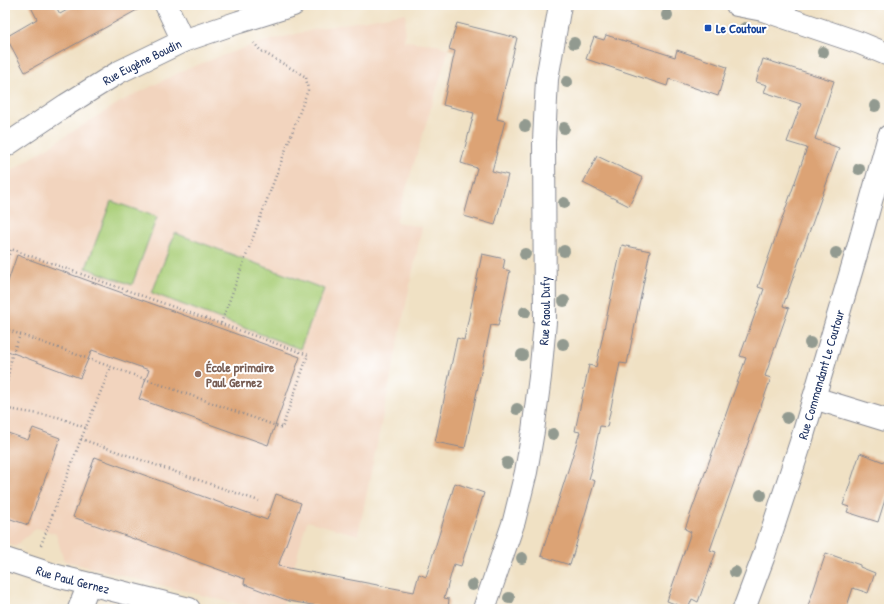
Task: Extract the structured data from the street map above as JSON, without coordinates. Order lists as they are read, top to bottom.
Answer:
{
  "streets": {
    "street": [
      "Rue Eugène Boudin",
      "Rue Raoul Dufy",
      "Rue Commandant Le Coutour",
      "Rue Paul Gernez"
    ]
  },
  "places": {
    "transit": ["Le Coutour"],
    "other": ["École primaire Paul Gernez"]
  }
}
